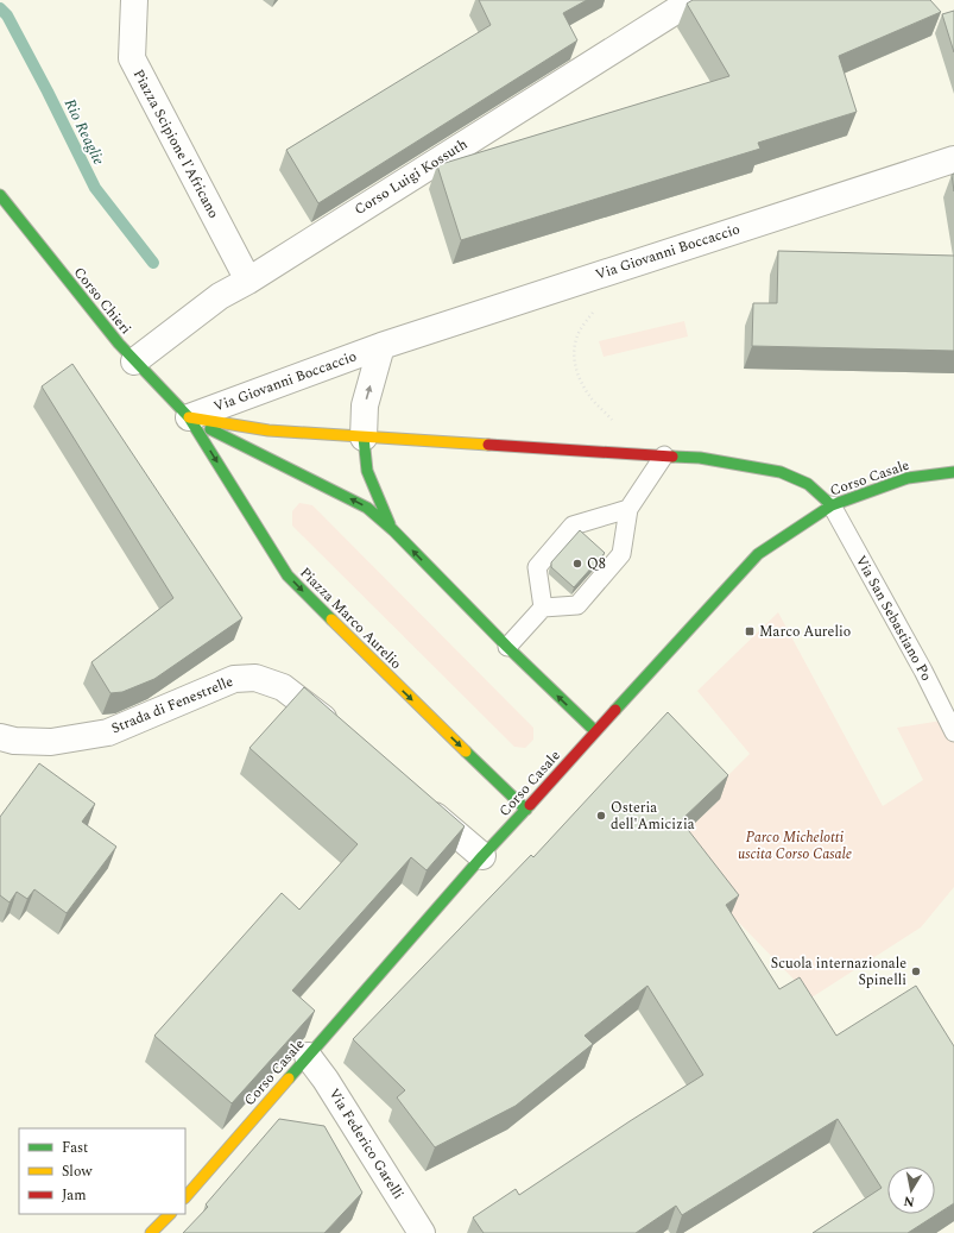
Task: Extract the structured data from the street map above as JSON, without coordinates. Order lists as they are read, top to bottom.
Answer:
{
  "streets": {
    "main road": ["Corso Chieri", "Corso Casale", "Piazza Marco Aurelio"],
    "street": [
      "Piazza Scipione l'Africano",
      "Corso Luigi Kossuth",
      "Via Giovanni Boccaccio",
      "Strada di Fenestrelle",
      "Via Federico Garelli"
    ],
    "lane": ["Via San Sebastiano Po"]
  },
  "crossings": [
    ["Piazza Scipione l'Africano", "Corso Luigi Kossuth"],
    ["Corso Luigi Kossuth", "Corso Chieri"],
    ["Via Giovanni Boccaccio", "Corso Chieri"],
    ["Via Giovanni Boccaccio", "Piazza Marco Aurelio"],
    ["Corso Chieri", "Piazza Marco Aurelio"],
    ["Corso Casale", "Piazza Marco Aurelio"],
    ["Corso Casale", "Via San Sebastiano Po"],
    ["Corso Casale", "Via Federico Garelli"]
  ],
  "water": ["Rio Reaglie"],
  "parks": ["Parco Michelotti uscita Corso Casale"],
  "places": {
    "other": ["Q8", "Osteria dell'Amicizia", "Scuola internazionale Spinelli"],
    "transit": ["Marco Aurelio"]
  },
  "legend": ["Fast", "Slow", "Jam"],
  "north": "bottom"
}
